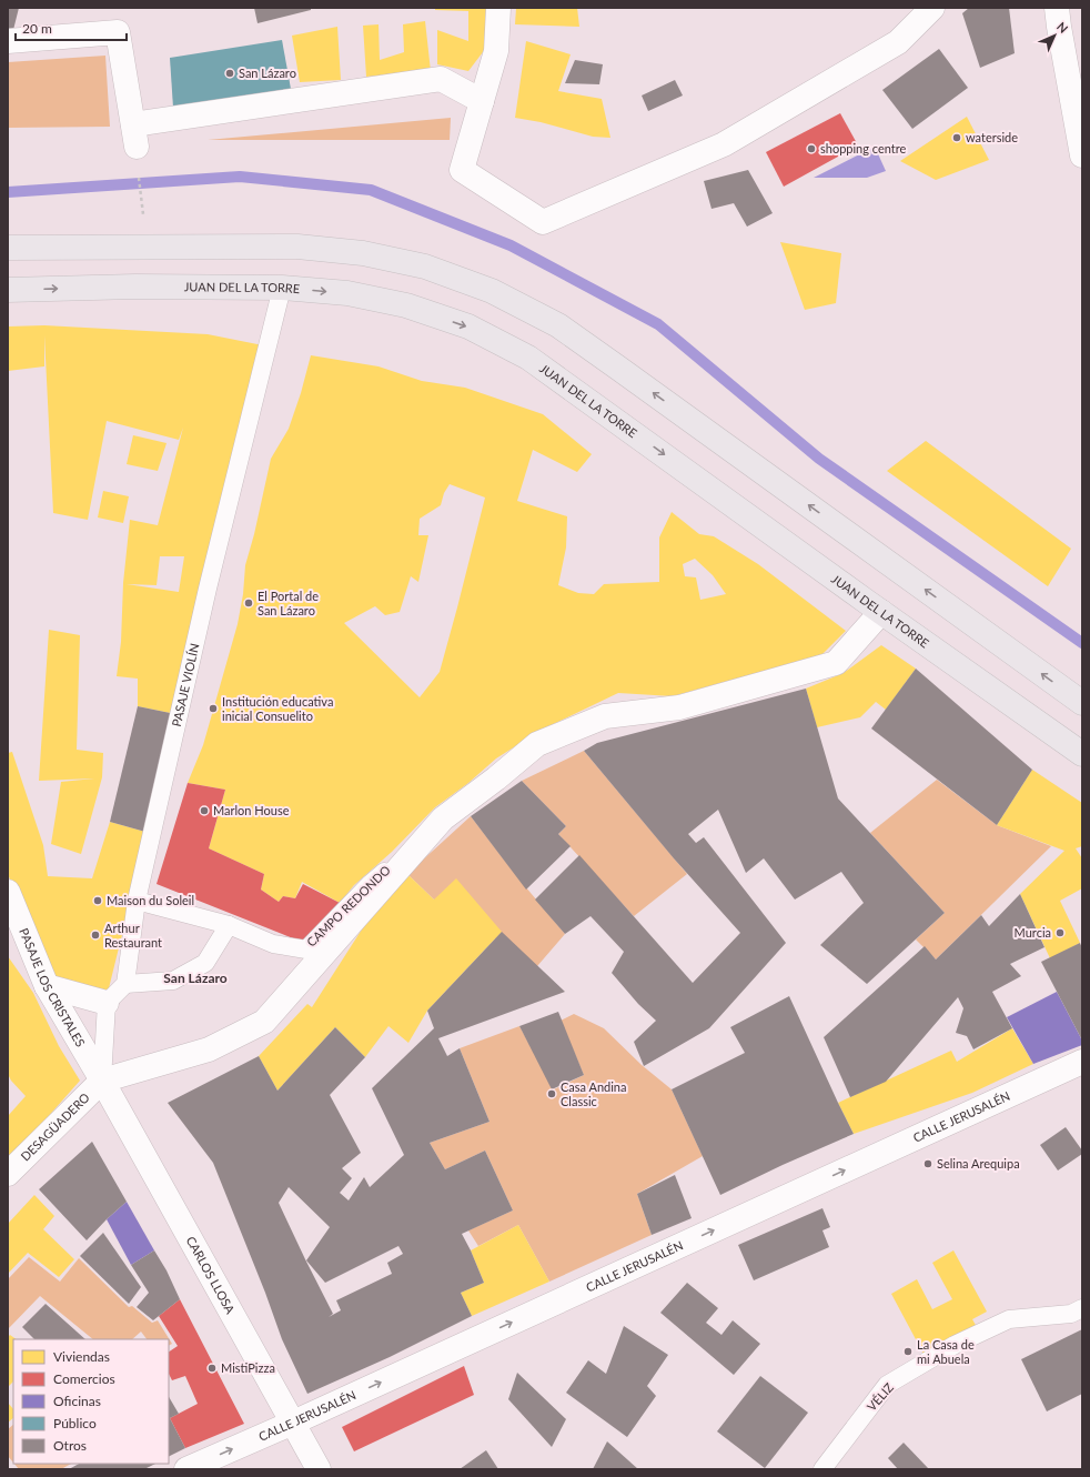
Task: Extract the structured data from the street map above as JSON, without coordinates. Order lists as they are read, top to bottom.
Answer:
{
  "streets": {
    "main road": ["JUAN DEL LA TORRE"],
    "street": [
      "PASAJE LOS CRISTALES",
      "CALLE JERUSALÉN",
      "DESAGÜADERO",
      "CARLOS LLOSA"
    ],
    "lane": ["PASAJE VIOLÍN", "CAMPO REDONDO", "VÉLIZ"]
  },
  "crossings": [
    ["JUAN DEL LA TORRE", "PASAJE VIOLÍN"],
    ["PASAJE VIOLÍN", "CAMPO REDONDO"],
    ["PASAJE LOS CRISTALES", "DESAGÜADERO"],
    ["PASAJE LOS CRISTALES", "CARLOS LLOSA"],
    ["CALLE JERUSALÉN", "CARLOS LLOSA"],
    ["DESAGÜADERO", "CARLOS LLOSA"]
  ],
  "one_way": ["CALLE JERUSALÉN"],
  "districts": ["San Lázaro"],
  "places": [
    "San Lázaro",
    "waterside",
    "shopping centre",
    "El Portal de San Lázaro",
    "Institución educativa inicial Consuelito",
    "Marlon House",
    "Maison du Soleil",
    "Murcia",
    "Arthur Restaurant",
    "Casa Andina Classic",
    "Selina Arequipa",
    "La Casa de mi Abuela",
    "MistiPizza"
  ],
  "legend": [
    "Viviendas",
    "Comercios",
    "Oficinas",
    "Público",
    "Otros"
  ],
  "scale_bar": "20 m",
  "north": "top right"
}
